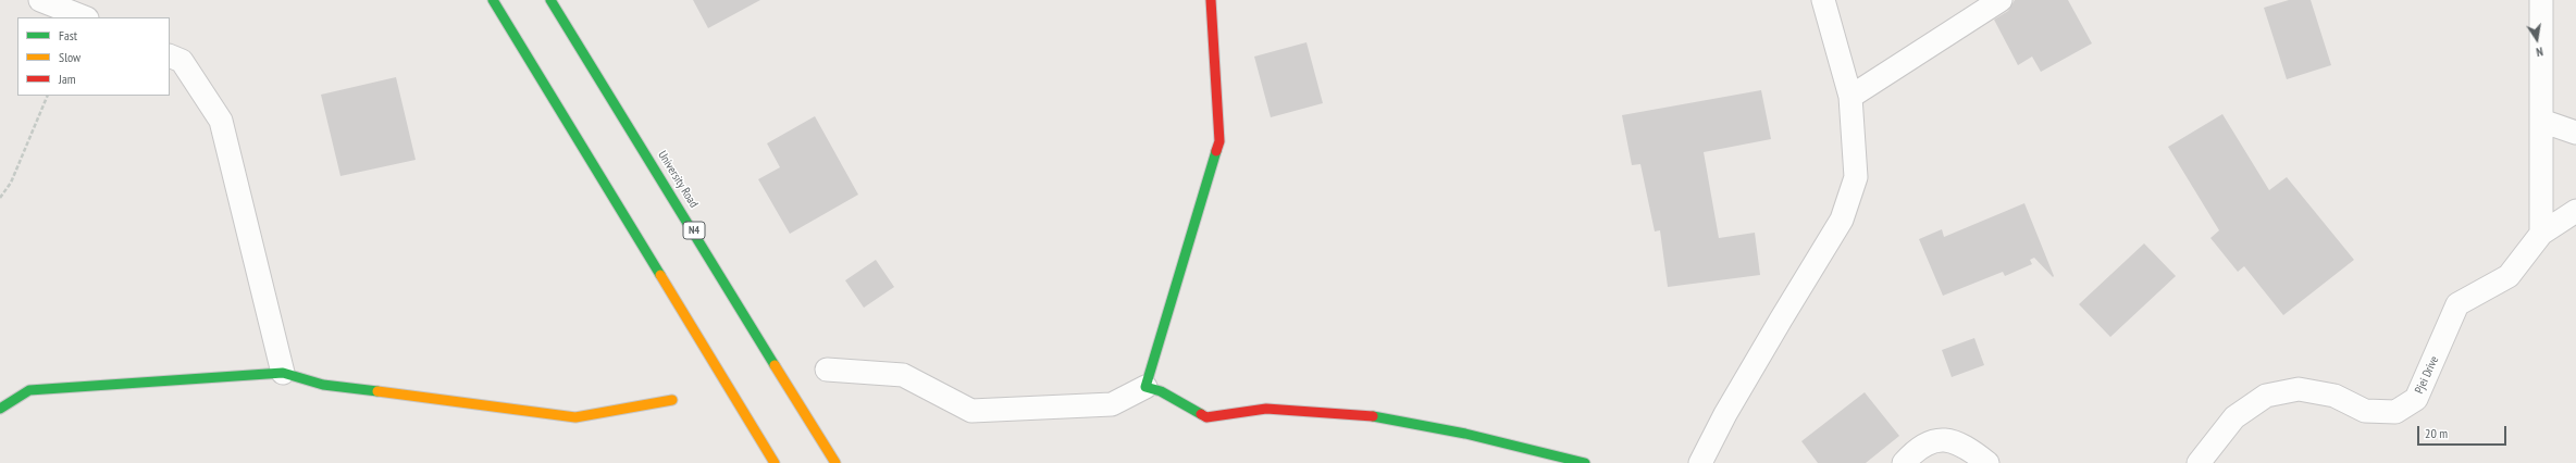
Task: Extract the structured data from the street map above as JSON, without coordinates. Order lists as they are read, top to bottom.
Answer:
{
  "streets": {
    "main road": ["University Road", "N4"],
    "street": ["Pjei Drive"]
  },
  "legend": ["Fast", "Slow", "Jam"],
  "scale_bar": "20 m",
  "north": "bottom"
}
